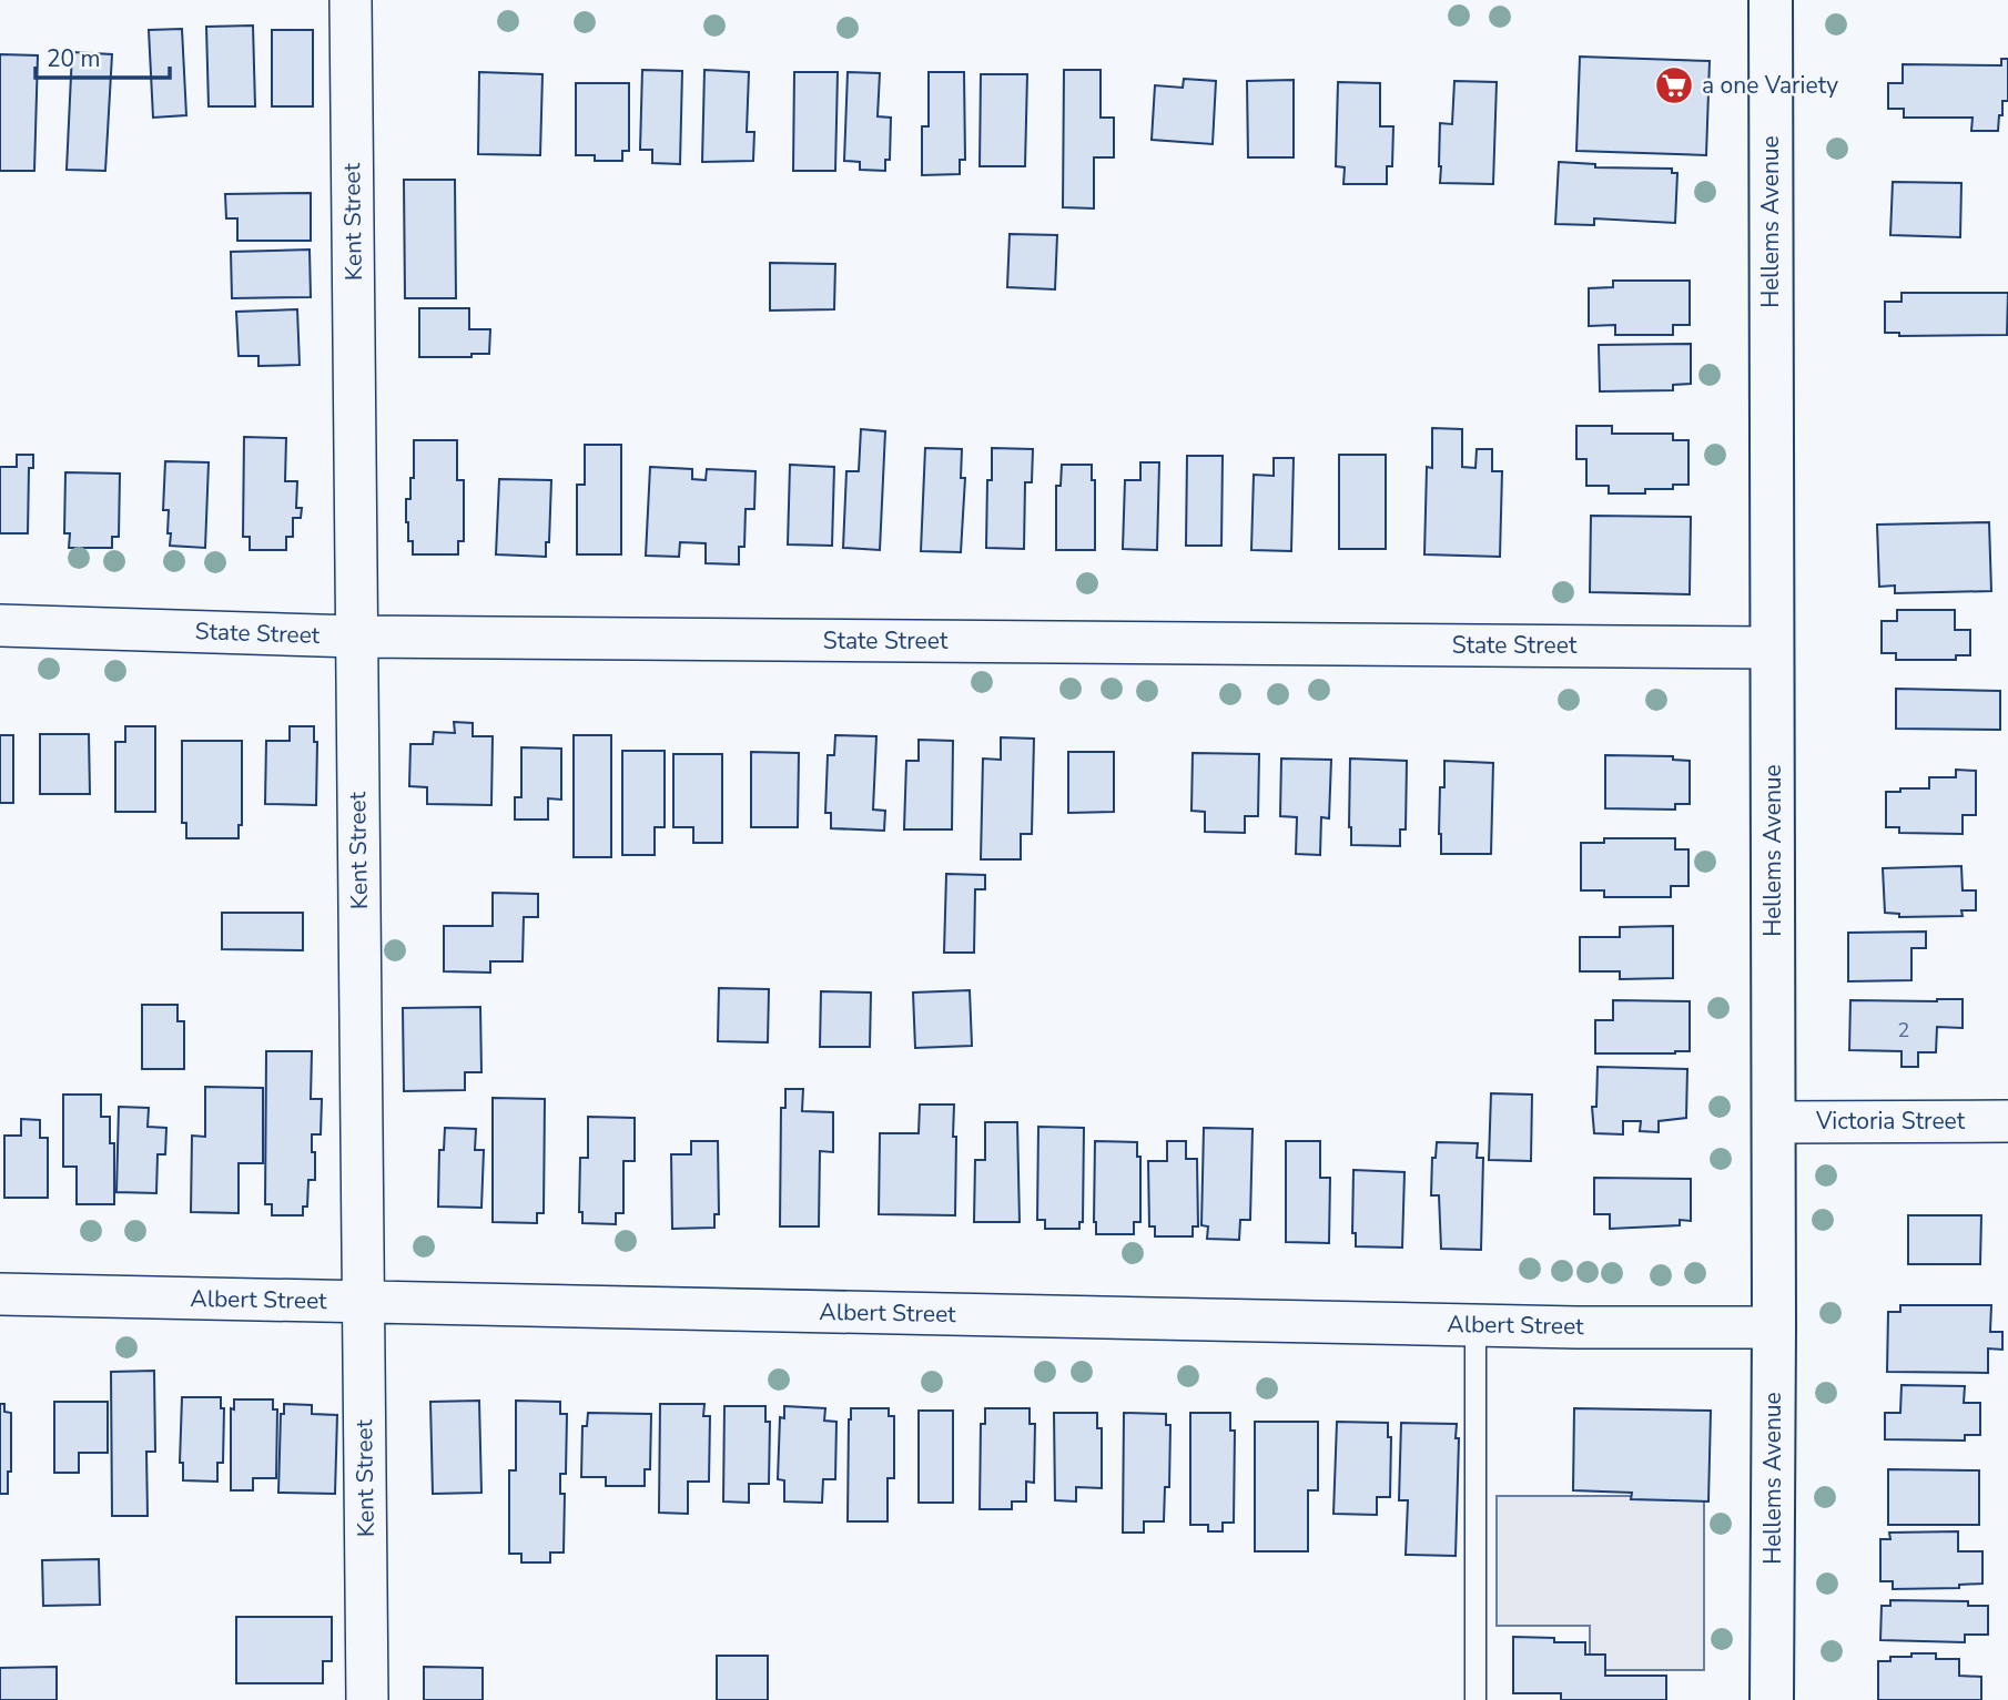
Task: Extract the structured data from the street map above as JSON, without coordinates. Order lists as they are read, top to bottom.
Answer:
{
  "streets": {
    "street": [
      "Kent Street",
      "Hellems Avenue",
      "State Street",
      "Victoria Street",
      "Albert Street"
    ]
  },
  "crossings": [
    ["Kent Street", "State Street"],
    ["Kent Street", "Albert Street"],
    ["Hellems Avenue", "State Street"],
    ["Hellems Avenue", "Victoria Street"],
    ["Hellems Avenue", "Albert Street"]
  ],
  "places": {
    "supermarket": ["a one Variety"]
  },
  "house_numbers": ["2"],
  "scale_bar": "20 m"
}
